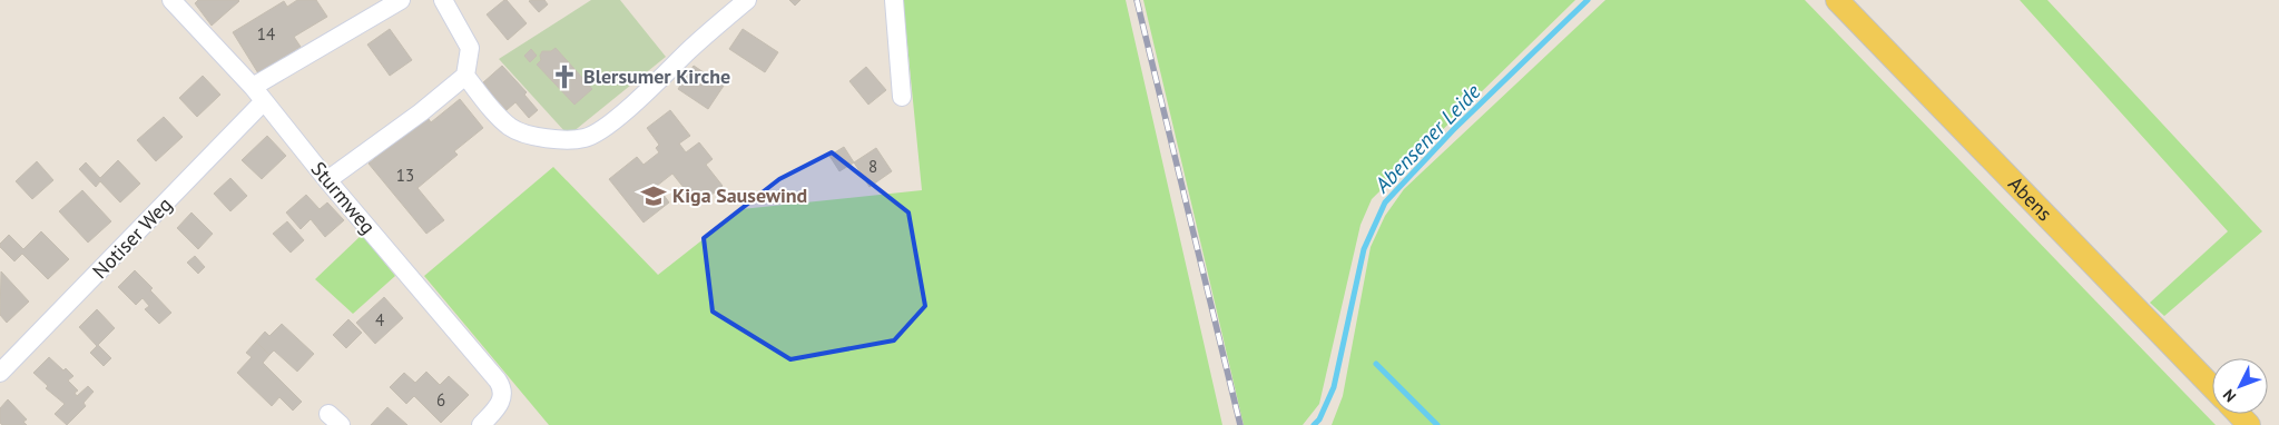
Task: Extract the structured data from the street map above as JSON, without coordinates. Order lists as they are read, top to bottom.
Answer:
{
  "streets": {
    "main road": ["Abens"],
    "street": ["Sturmweg", "Notiser Weg"]
  },
  "crossings": [
    ["Sturmweg", "Notiser Weg"]
  ],
  "water": ["Abensener Leide"],
  "places": {
    "church": ["Blersumer Kirche"],
    "school or university": ["Kiga Sausewind"]
  },
  "house_numbers": [
    "14",
    "8",
    "13",
    "4",
    "6"
  ],
  "north": "bottom left"
}
